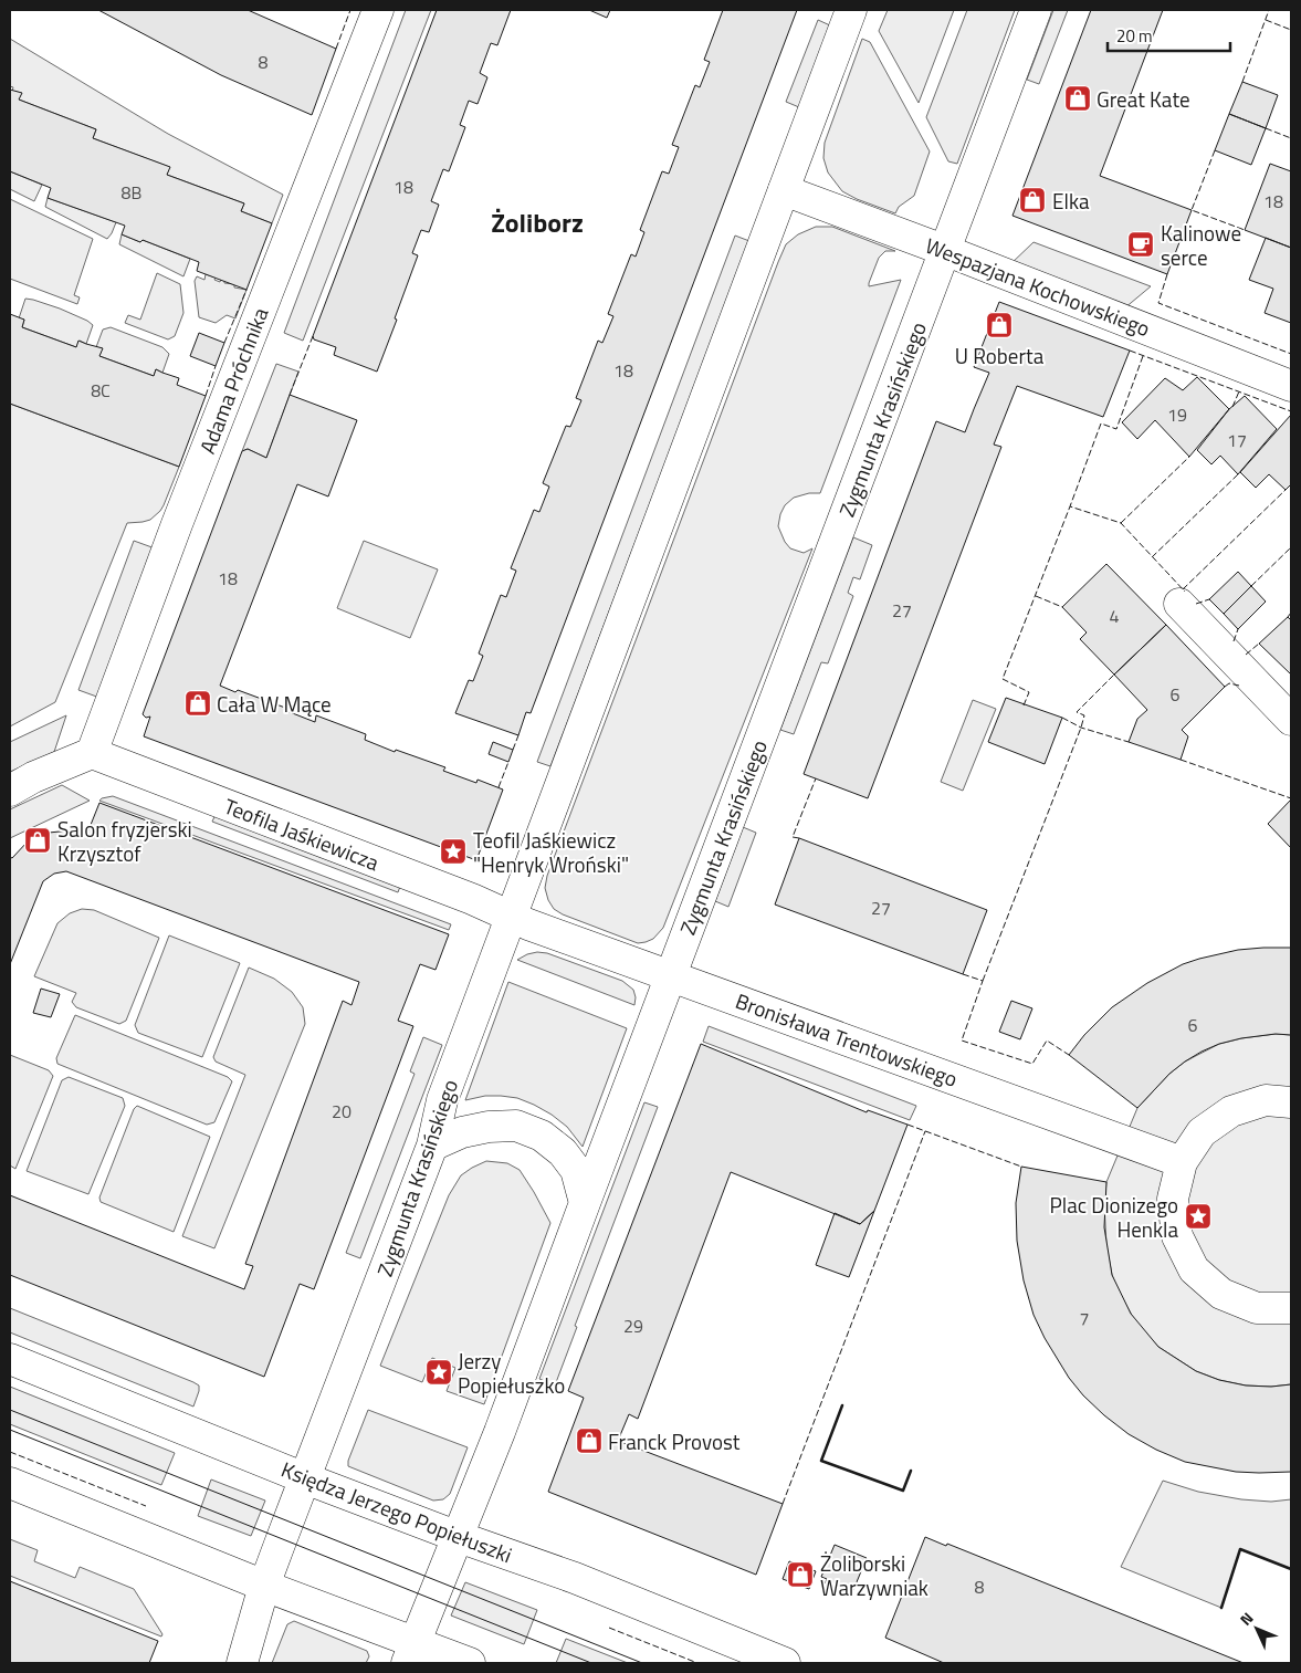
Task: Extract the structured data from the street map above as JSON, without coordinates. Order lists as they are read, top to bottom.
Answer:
{
  "streets": {
    "street": [
      "Wespazjana Kochowskiego",
      "Adama Próchnika",
      "Zygmunta Krasińskiego",
      "Teofila Jaśkiewicza",
      "Bronisława Trentowskiego",
      "Księdza Jerzego Popiełuszki"
    ]
  },
  "crossings": [
    ["Wespazjana Kochowskiego", "Zygmunta Krasińskiego"],
    ["Adama Próchnika", "Teofila Jaśkiewicza"],
    ["Zygmunta Krasińskiego", "Teofila Jaśkiewicza"],
    ["Zygmunta Krasińskiego", "Bronisława Trentowskiego"],
    ["Zygmunta Krasińskiego", "Księdza Jerzego Popiełuszki"],
    ["Teofila Jaśkiewicza", "Bronisława Trentowskiego"]
  ],
  "districts": ["Żoliborz"],
  "places": {
    "shop": [
      "Great Kate",
      "Elka",
      "U Roberta",
      "Cała W Mące",
      "Salon fryzjerski Krzysztof",
      "Franck Provost",
      "Żoliborski Warzywniak"
    ],
    "cafe": ["Kalinowe serce"],
    "place": ["Teofil Jaśkiewicz \"Henryk Wroński\"", "Plac Dionizego Henkla", "Jerzy Popiełuszko"]
  },
  "house_numbers": [
    "8",
    "18",
    "8B",
    "18",
    "18",
    "8C",
    "19",
    "17",
    "18",
    "27",
    "4",
    "6",
    "27",
    "6",
    "20",
    "7",
    "29",
    "8"
  ],
  "scale_bar": "20 m",
  "north": "top left"
}
